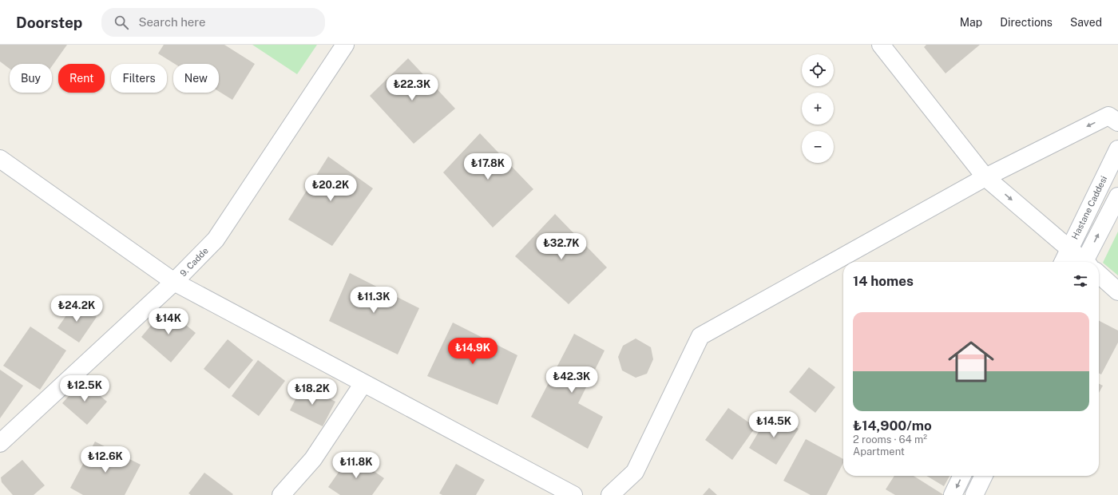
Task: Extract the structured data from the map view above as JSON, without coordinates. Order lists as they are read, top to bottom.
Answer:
{
  "streets": {
    "street": ["Hastane Caddesi", "9. Cadde"]
  },
  "page": {
    "header": "Doorstep",
    "search": "Search here",
    "nav": ["Map", "Directions", "Saved"],
    "map_buttons": ["+", "−"],
    "chip": [
      "Buy",
      "Rent",
      "Filters",
      "New"
    ],
    "price": [
      "₺22.3K",
      "₺17.8K",
      "₺20.2K",
      "₺32.7K",
      "₺11.3K",
      "₺24.2K",
      "₺14K",
      "₺14.9K",
      "₺42.3K",
      "₺12.5K",
      "₺18.2K",
      "₺14.5K",
      "₺12.6K",
      "₺11.8K"
    ],
    "heading": "14 homes",
    "list": [
      {
        "name": "₺14,900/mo",
        "note": "2 rooms · 64 m² · Apartment"
      }
    ]
  }
}
